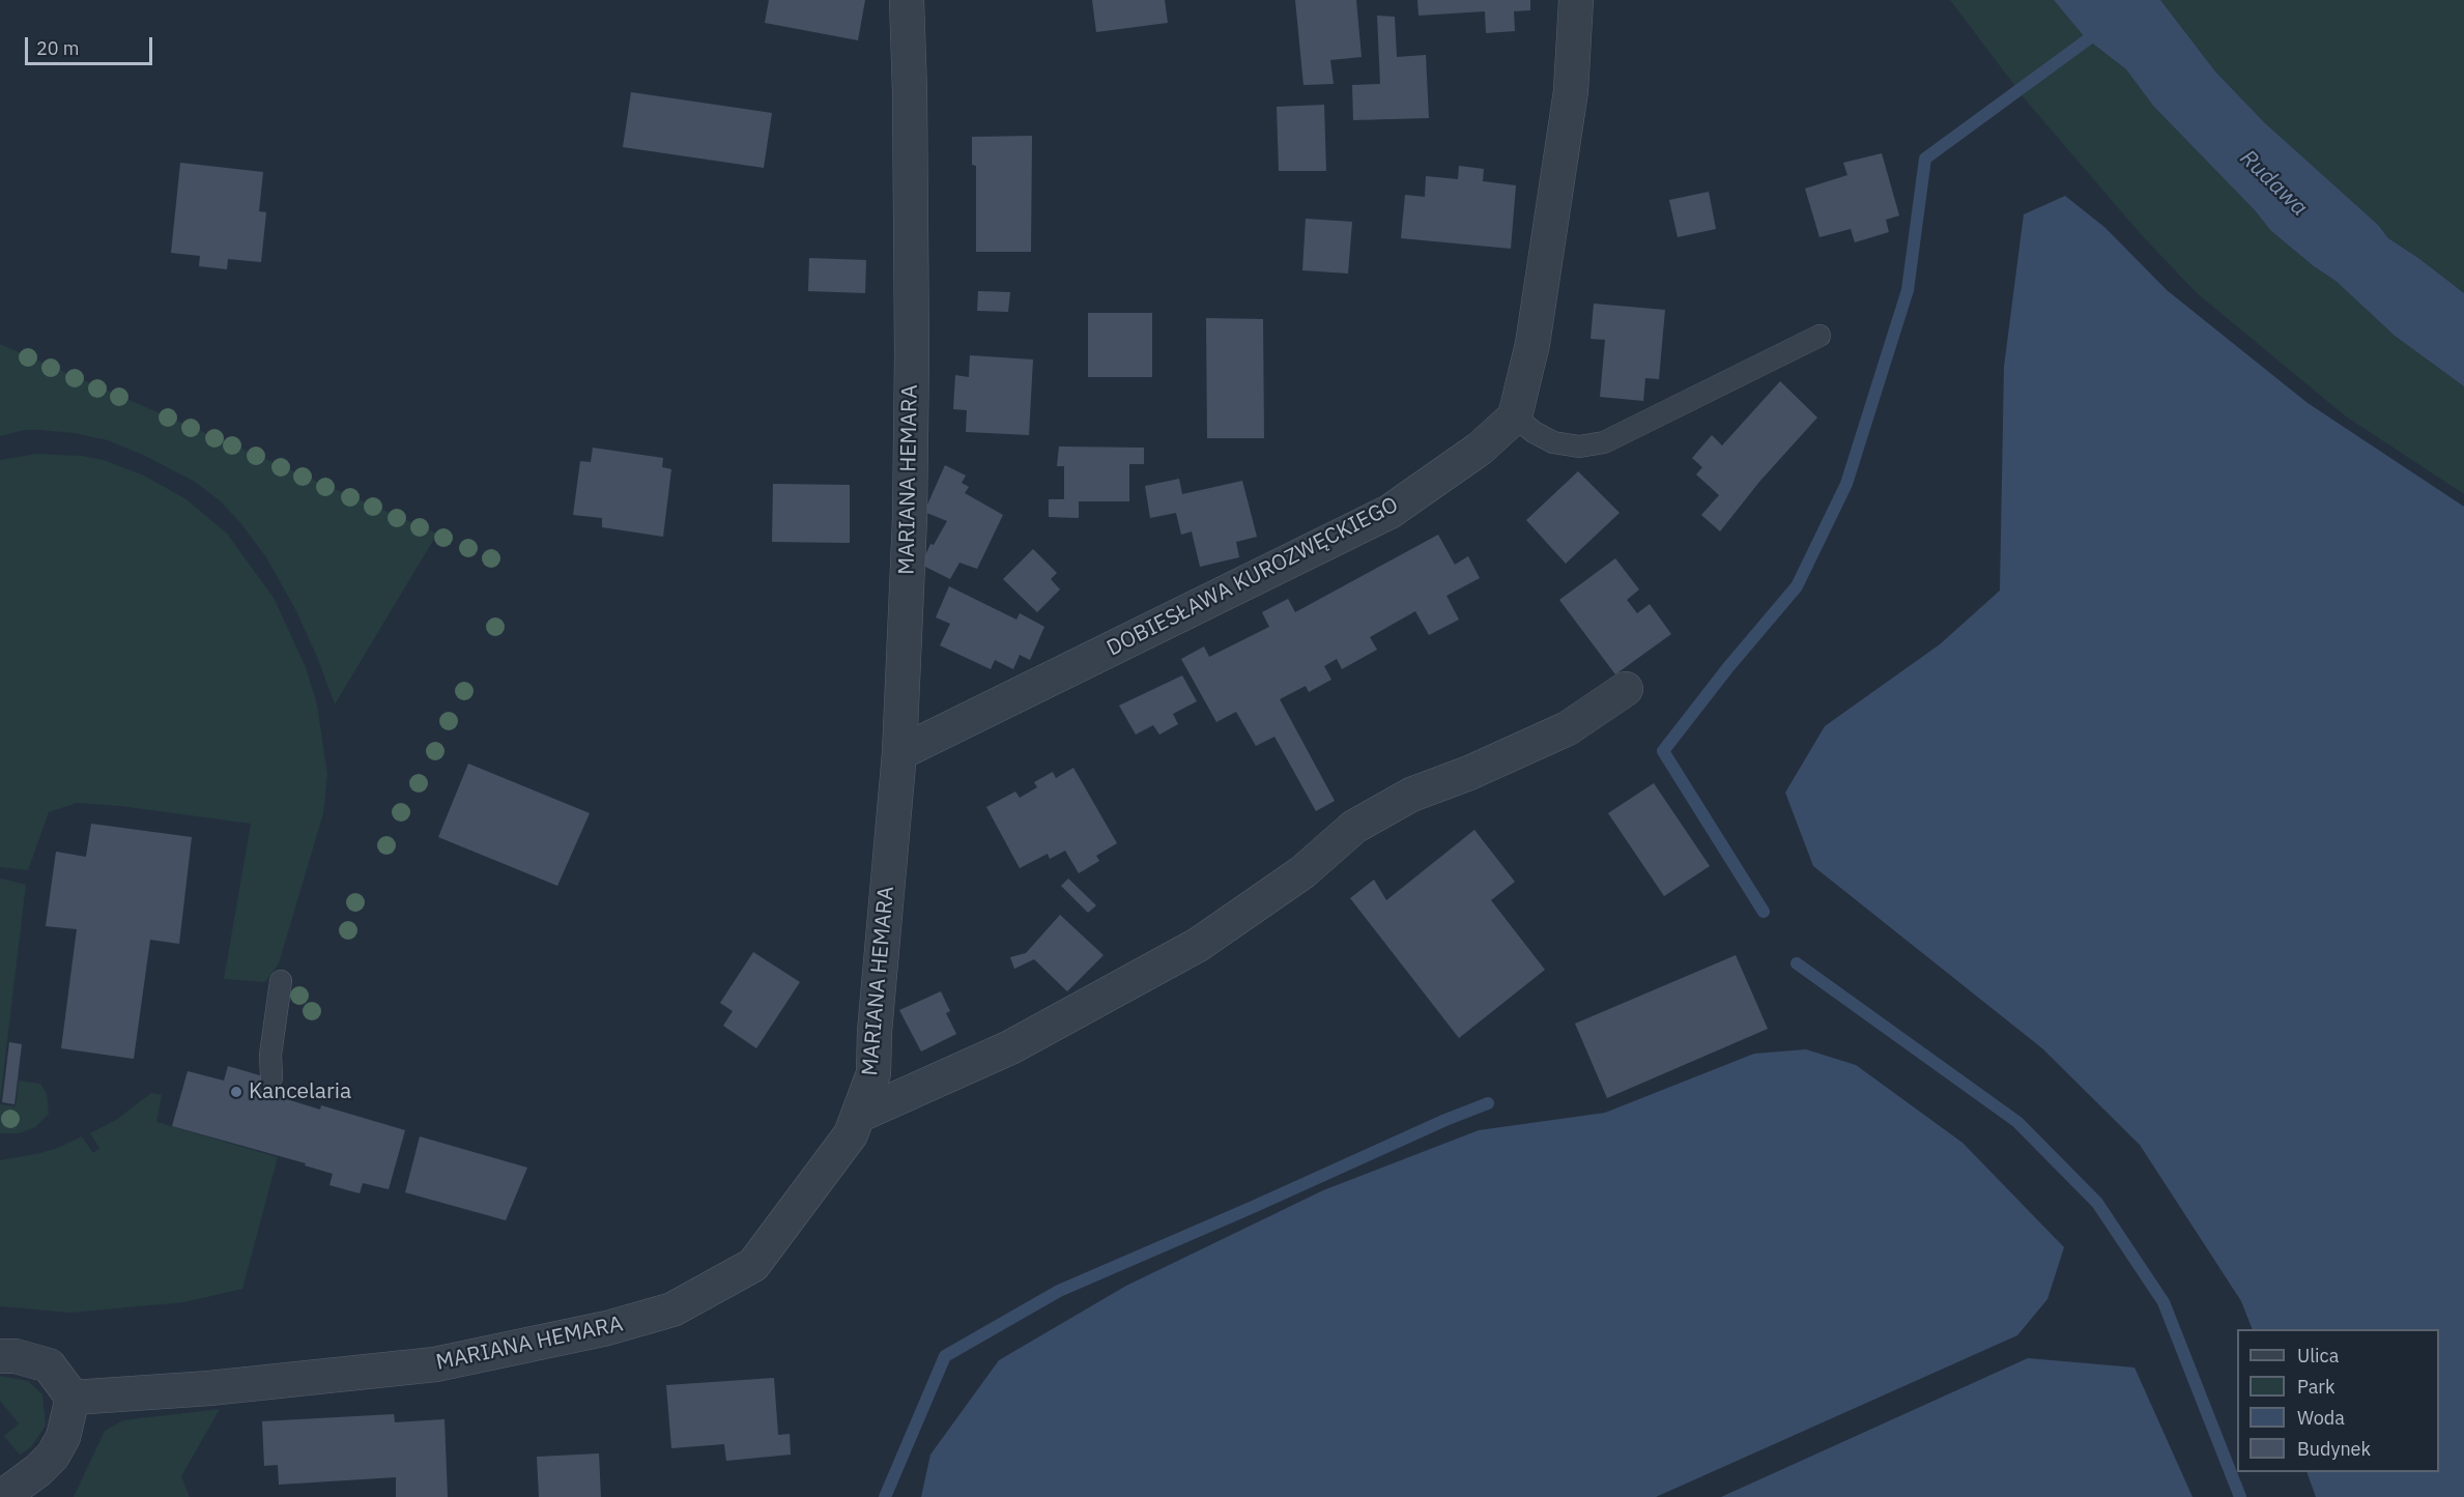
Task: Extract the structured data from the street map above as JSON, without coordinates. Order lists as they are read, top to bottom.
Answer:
{
  "streets": {
    "street": ["MARIANA HEMARA", "DOBIESŁAWA KUROZWĘCKIEGO"]
  },
  "crossings": [
    ["MARIANA HEMARA", "DOBIESŁAWA KUROZWĘCKIEGO"]
  ],
  "water": ["Rudawa"],
  "places": ["Kancelaria"],
  "legend": [
    "Ulica",
    "Park",
    "Woda",
    "Budynek"
  ],
  "scale_bar": "20 m"
}
